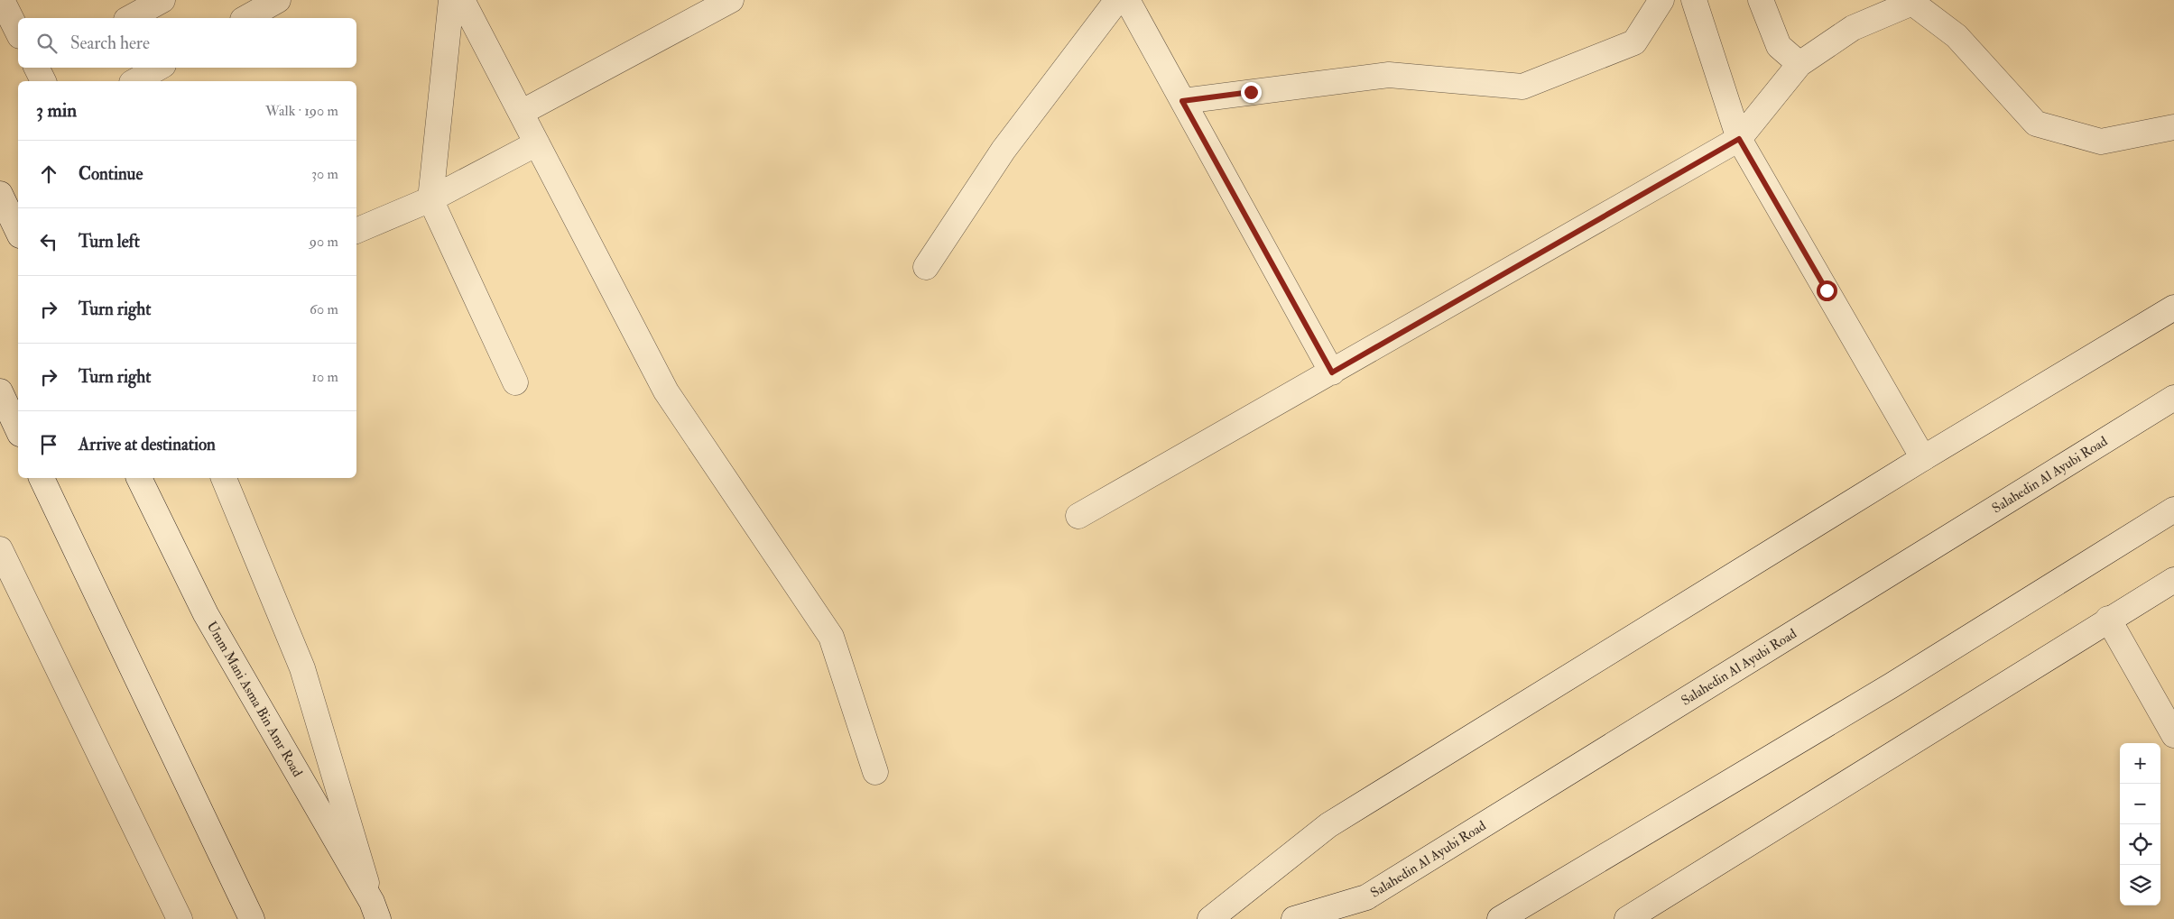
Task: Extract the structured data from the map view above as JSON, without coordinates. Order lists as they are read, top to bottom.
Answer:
{
  "streets": {
    "street": ["Salahedin Al Ayubi Road", "Umm Mani Asma Bin Amr Road"]
  },
  "page": {
    "search": "Search here",
    "heading": ["3 min", "Walk · 190 m"],
    "list": [
      ["Continue", "30 m"],
      ["Turn left", "90 m"],
      ["Turn right", "60 m"],
      ["Turn right", "10 m"],
      "Arrive at destination"
    ],
    "map_buttons": ["+", "−"]
  }
}
